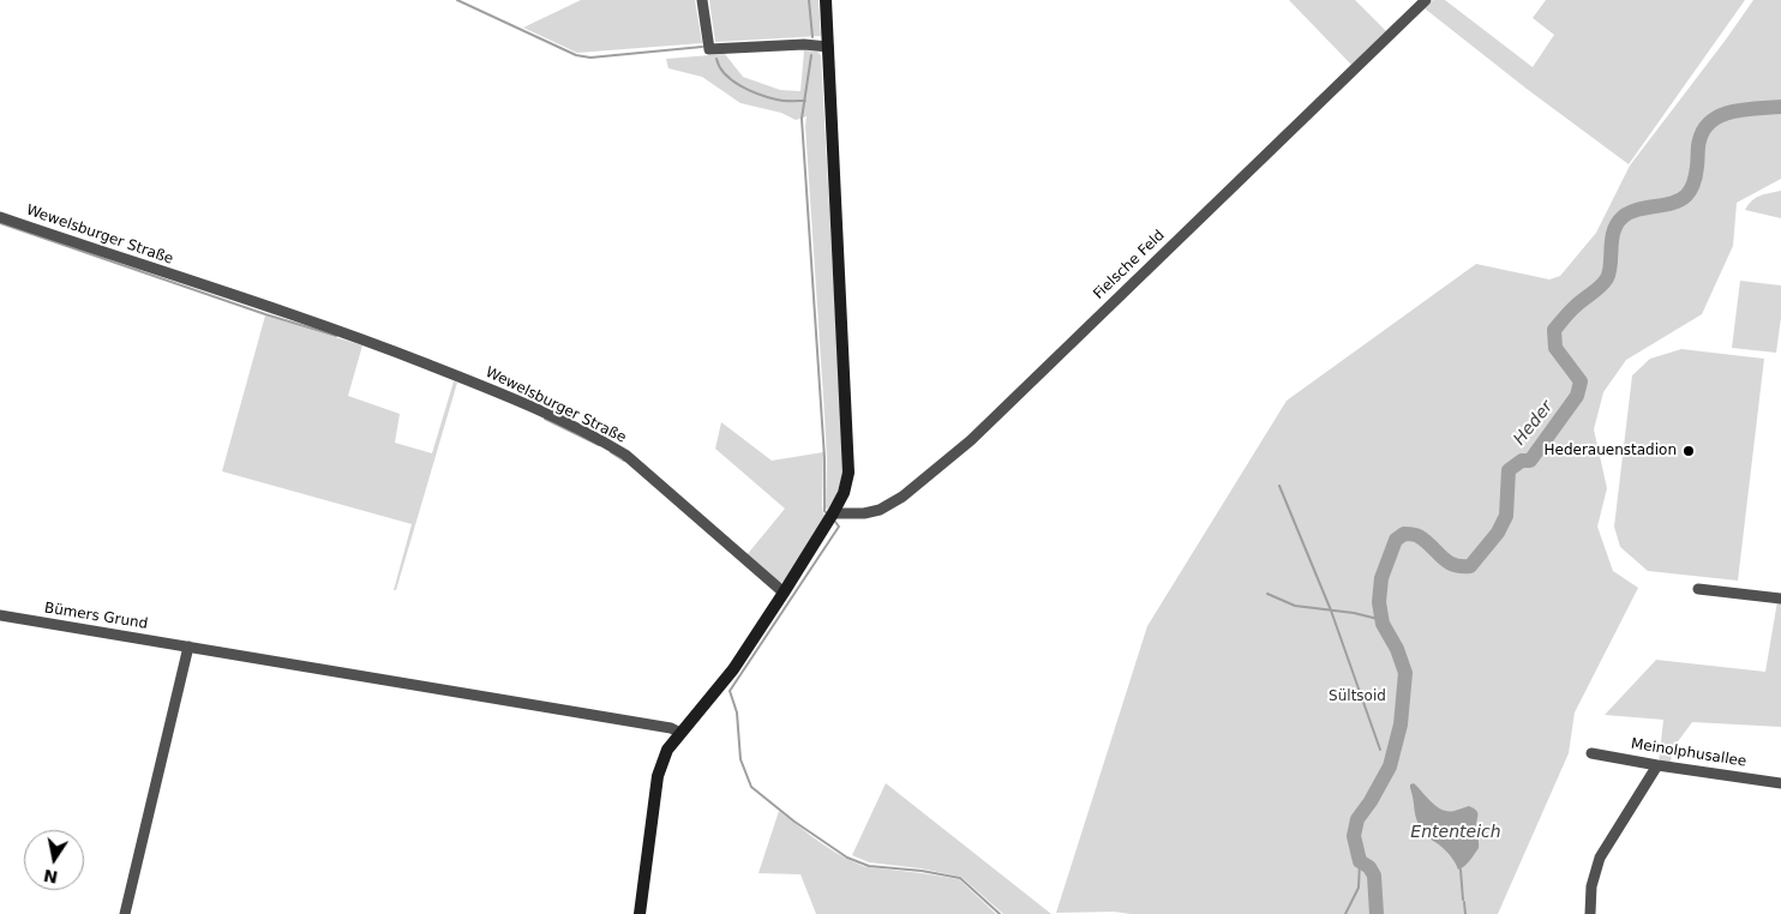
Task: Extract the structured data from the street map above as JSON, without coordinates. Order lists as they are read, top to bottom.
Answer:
{
  "streets": {
    "street": [
      "Wewelsburger Straße",
      "Fielsche Feld",
      "Bümers Grund",
      "Meinolphusallee"
    ]
  },
  "water": ["Heder", "Ententeich"],
  "parks": ["Sültsoid"],
  "places": ["Hederauenstadion"],
  "north": "bottom"
}
